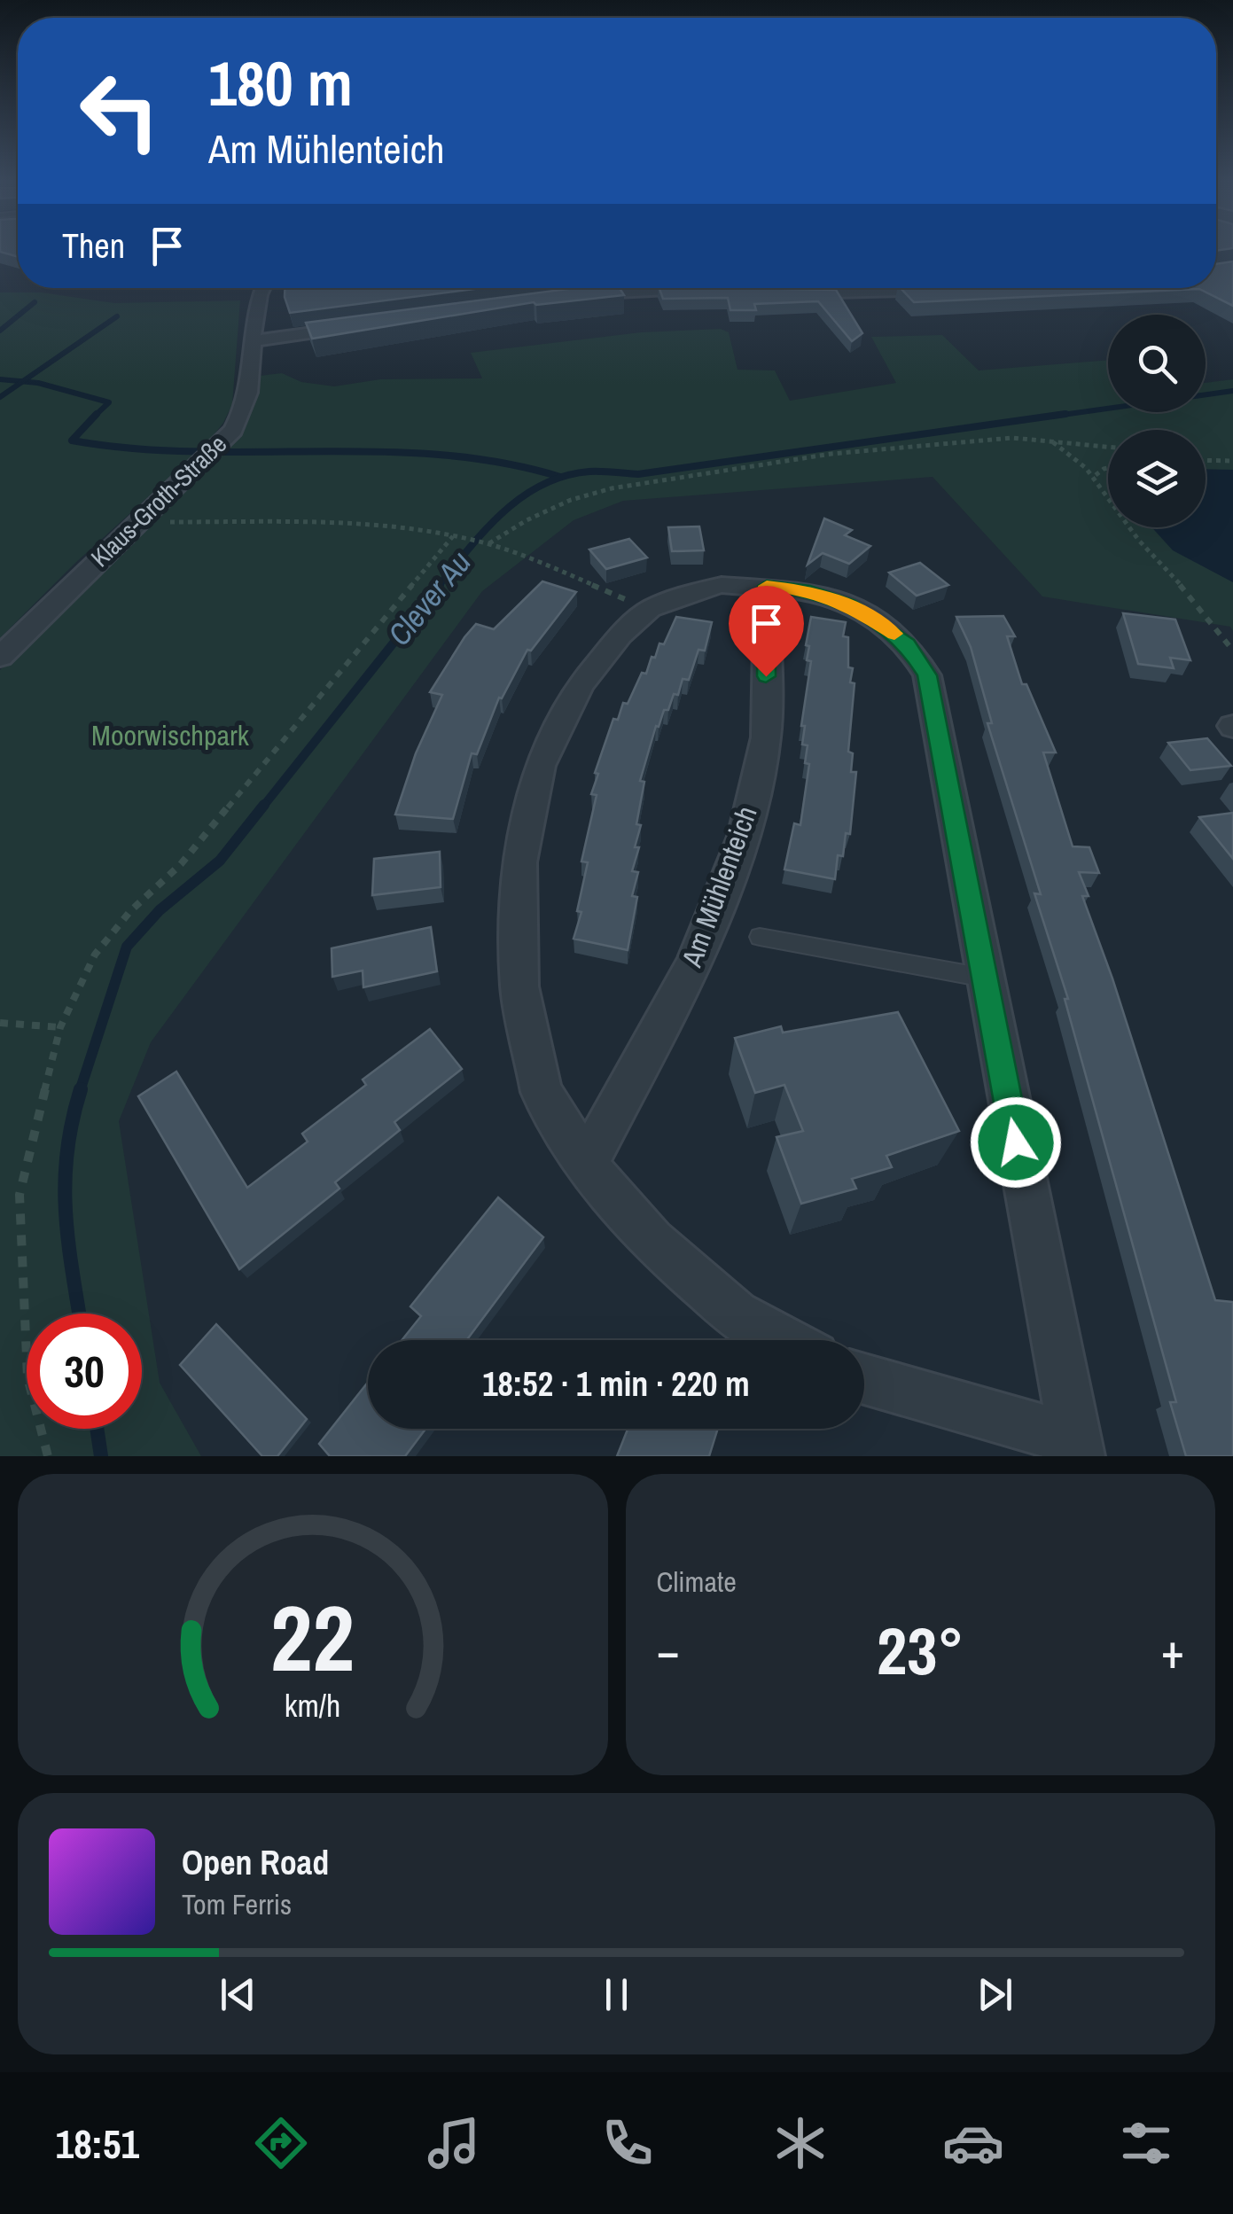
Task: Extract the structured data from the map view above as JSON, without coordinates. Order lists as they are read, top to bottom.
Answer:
{
  "streets": {
    "street": ["Klaus-Groth-Straße", "Am Mühlenteich"]
  },
  "water": ["Clever Au"],
  "parks": ["Moorwischpark"],
  "page": {
    "turn": ["180 m", "Am Mühlenteich"],
    "then": "Then",
    "limit": "30",
    "trip": "18:52 · 1 min · 220 m",
    "tile": "Climate",
    "heat": ["−", "23°", "+"],
    "song": ["Open Road", "Tom Ferris"],
    "tabs": "18:51",
    "gauge": ["22", "km/h"]
  }
}
